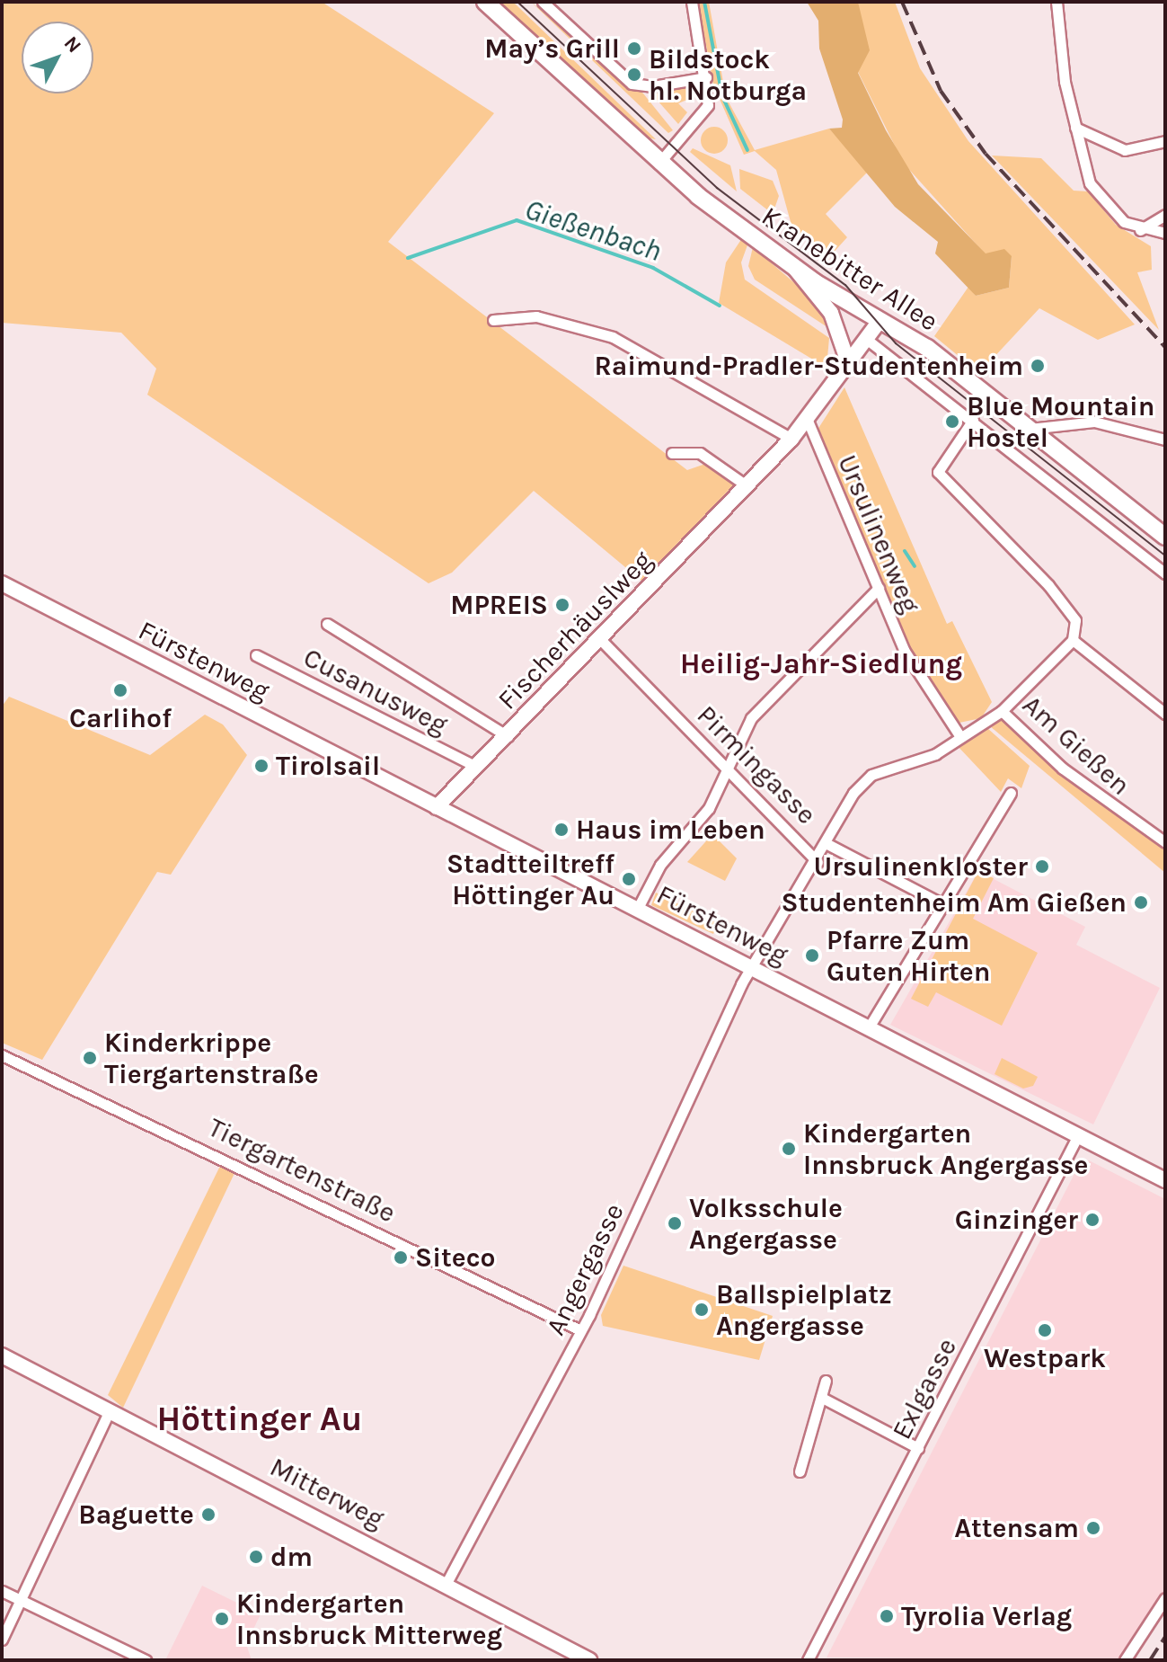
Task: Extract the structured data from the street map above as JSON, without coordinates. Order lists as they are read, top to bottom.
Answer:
{
  "streets": {
    "main road": ["Kranebitter Allee"],
    "street": [
      "Ursulinenweg",
      "Fischerhäuslweg",
      "Fürstenweg",
      "Cusanusweg",
      "Am Gießen",
      "Pirmingasse",
      "Tiergartenstraße",
      "Angergasse",
      "Exlgasse",
      "Mitterweg"
    ]
  },
  "crossings": [
    ["Kranebitter Allee", "Fischerhäuslweg"],
    ["Ursulinenweg", "Fischerhäuslweg"],
    ["Ursulinenweg", "Angergasse"],
    ["Fischerhäuslweg", "Fürstenweg"],
    ["Fischerhäuslweg", "Cusanusweg"],
    ["Fischerhäuslweg", "Pirmingasse"],
    ["Fürstenweg", "Angergasse"],
    ["Fürstenweg", "Exlgasse"],
    ["Am Gießen", "Angergasse"],
    ["Pirmingasse", "Angergasse"],
    ["Tiergartenstraße", "Angergasse"],
    ["Angergasse", "Mitterweg"]
  ],
  "districts": ["Heilig-Jahr-Siedlung", "Höttinger Au"],
  "water": ["Gießenbach"],
  "places": [
    "May’s Grill",
    "Bildstock hl. Notburga",
    "Raimund-Pradler-Studentenheim",
    "Blue Mountain Hostel",
    "MPREIS",
    "Carlihof",
    "Tirolsail",
    "Haus im Leben",
    "Ursulinenkloster",
    "Stadtteiltreff Höttinger Au",
    "Studentenheim Am Gießen",
    "Pfarre Zum Guten Hirten",
    "Kinderkrippe Tiergartenstraße",
    "Kindergarten Innsbruck Angergasse",
    "Ginzinger",
    "Volksschule Angergasse",
    "Siteco",
    "Ballspielplatz Angergasse",
    "Westpark",
    "Baguette",
    "Attensam",
    "dm",
    "Tyrolia Verlag",
    "Kindergarten Innsbruck Mitterweg"
  ],
  "north": "top right"
}
